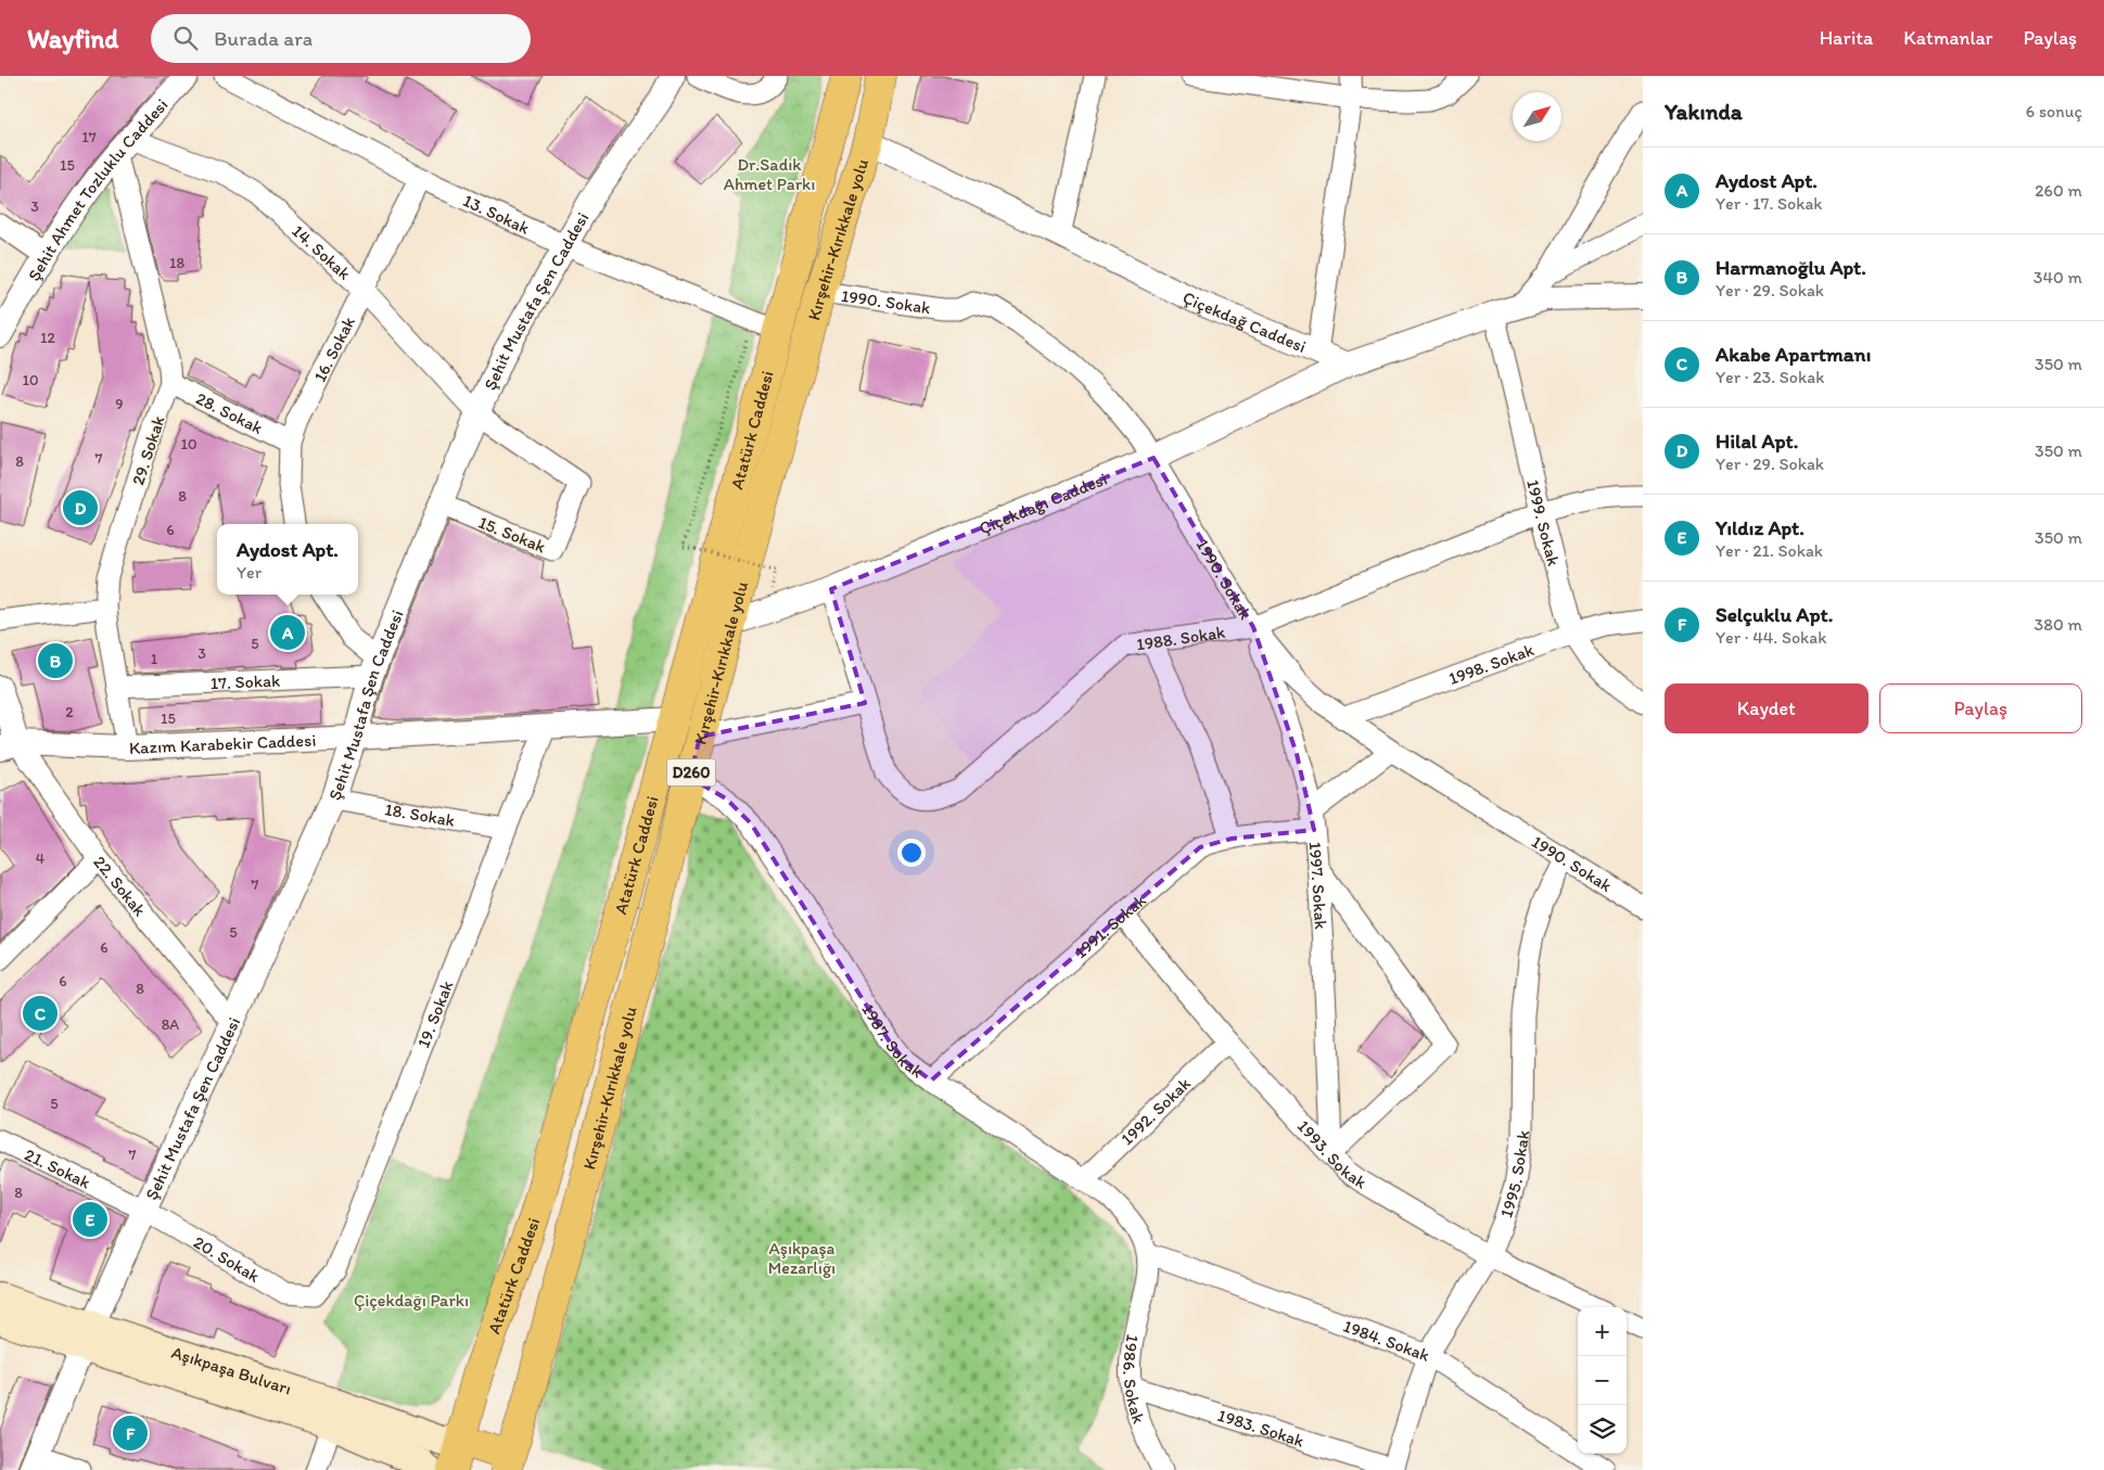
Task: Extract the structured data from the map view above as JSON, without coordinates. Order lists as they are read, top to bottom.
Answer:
{
  "streets": {
    "highway": ["Kırşehir-Kırıkkale yolu", "Atatürk Caddesi", "D260"],
    "main road": ["Aşıkpaşa Bulvarı"],
    "street": [
      "Şehit Ahmet Tozluklu Caddesi",
      "13. Sokak",
      "14. Sokak",
      "Şehit Mustafa Şen Caddesi",
      "1990. Sokak",
      "Çiçekdağ Caddesi",
      "16. Sokak",
      "28. Sokak",
      "29. Sokak",
      "Çiçekdağı Caddesi",
      "1999. Sokak",
      "15. Sokak",
      "1988. Sokak",
      "1998. Sokak",
      "17. Sokak",
      "Kazım Karabekir Caddesi",
      "18. Sokak",
      "22. Sokak",
      "1997. Sokak",
      "1991. Sokak",
      "19. Sokak",
      "1987. Sokak",
      "1992. Sokak",
      "1993. Sokak",
      "21. Sokak",
      "1995. Sokak",
      "20. Sokak",
      "1984. Sokak",
      "1986. Sokak",
      "1983. Sokak"
    ]
  },
  "crossings": [
    ["Şehit Ahmet Tozluklu Caddesi", "14. Sokak"],
    ["Şehit Ahmet Tozluklu Caddesi", "29. Sokak"],
    ["13. Sokak", "Şehit Mustafa Şen Caddesi"],
    ["13. Sokak", "16. Sokak"],
    ["13. Sokak", "Atatürk Caddesi"],
    ["Kırşehir-Kırıkkale yolu", "1990. Sokak"],
    ["Kırşehir-Kırıkkale yolu", "Çiçekdağ Caddesi"],
    ["Kırşehir-Kırıkkale yolu", "Çiçekdağı Caddesi"],
    ["Kırşehir-Kırıkkale yolu", "1987. Sokak"],
    ["14. Sokak", "Şehit Mustafa Şen Caddesi"],
    ["14. Sokak", "16. Sokak"],
    ["14. Sokak", "29. Sokak"],
    ["14. Sokak", "15. Sokak"],
    ["Şehit Mustafa Şen Caddesi", "15. Sokak"],
    ["Şehit Mustafa Şen Caddesi", "17. Sokak"],
    ["Şehit Mustafa Şen Caddesi", "Kazım Karabekir Caddesi"],
    ["Şehit Mustafa Şen Caddesi", "18. Sokak"],
    ["Şehit Mustafa Şen Caddesi", "22. Sokak"],
    ["Şehit Mustafa Şen Caddesi", "21. Sokak"],
    ["Şehit Mustafa Şen Caddesi", "20. Sokak"],
    ["Şehit Mustafa Şen Caddesi", "Aşıkpaşa Bulvarı"],
    ["1990. Sokak", "Çiçekdağı Caddesi"],
    ["1990. Sokak", "1988. Sokak"],
    ["1990. Sokak", "1998. Sokak"],
    ["1990. Sokak", "1997. Sokak"],
    ["1990. Sokak", "1995. Sokak"],
    ["Çiçekdağ Caddesi", "Çiçekdağı Caddesi"],
    ["16. Sokak", "28. Sokak"],
    ["28. Sokak", "29. Sokak"],
    ["Atatürk Caddesi", "Kazım Karabekir Caddesi"],
    ["Atatürk Caddesi", "Aşıkpaşa Bulvarı"],
    ["29. Sokak", "17. Sokak"],
    ["29. Sokak", "Kazım Karabekir Caddesi"],
    ["Çiçekdağı Caddesi", "1988. Sokak"],
    ["1999. Sokak", "1988. Sokak"],
    ["1999. Sokak", "1998. Sokak"],
    ["1988. Sokak", "1997. Sokak"],
    ["Kazım Karabekir Caddesi", "22. Sokak"],
    ["Kazım Karabekir Caddesi", "19. Sokak"],
    ["18. Sokak", "19. Sokak"],
    ["1997. Sokak", "1991. Sokak"],
    ["1997. Sokak", "1993. Sokak"],
    ["1991. Sokak", "1987. Sokak"],
    ["1991. Sokak", "1993. Sokak"],
    ["19. Sokak", "20. Sokak"],
    ["1987. Sokak", "1992. Sokak"],
    ["1987. Sokak", "1984. Sokak"],
    ["1987. Sokak", "1986. Sokak"],
    ["1992. Sokak", "1993. Sokak"],
    ["1993. Sokak", "1995. Sokak"],
    ["21. Sokak", "20. Sokak"],
    ["1995. Sokak", "1984. Sokak"],
    ["1995. Sokak", "1983. Sokak"],
    ["1984. Sokak", "1986. Sokak"],
    ["1986. Sokak", "1983. Sokak"]
  ],
  "parks": ["Dr.Sadık Ahmet Parkı", "Aşıkpaşa Mezarlığı", "Çiçekdağı Parkı"],
  "house_numbers": [
    "17",
    "15",
    "3",
    "18",
    "12",
    "10",
    "9",
    "10",
    "7",
    "8",
    "8",
    "6",
    "5",
    "3",
    "1",
    "2",
    "15",
    "4",
    "7",
    "5",
    "6",
    "6",
    "8",
    "8A",
    "5",
    "7",
    "8"
  ],
  "north": "top right",
  "page": {
    "header": "Wayfind",
    "search": "Burada ara",
    "nav": ["Harita", "Katmanlar", "Paylaş"],
    "heading": ["Yakında", "6 sonuç"],
    "list": [
      {
        "mark": "A",
        "name": "Aydost Apt.",
        "note": "Yer · 17. Sokak",
        "value": "260 m"
      },
      {
        "mark": "B",
        "name": "Harmanoğlu Apt.",
        "note": "Yer · 29. Sokak",
        "value": "340 m"
      },
      {
        "mark": "C",
        "name": "Akabe Apartmanı",
        "note": "Yer · 23. Sokak",
        "value": "350 m"
      },
      {
        "mark": "D",
        "name": "Hilal Apt.",
        "note": "Yer · 29. Sokak",
        "value": "350 m"
      },
      {
        "mark": "E",
        "name": "Yıldız Apt.",
        "note": "Yer · 21. Sokak",
        "value": "350 m"
      },
      {
        "mark": "F",
        "name": "Selçuklu Apt.",
        "note": "Yer · 44. Sokak",
        "value": "380 m"
      }
    ],
    "pins": [
      "D",
      "A",
      "B",
      "C",
      "E",
      "F"
    ],
    "popup": ["Aydost Apt.", "Yer"],
    "buttons": ["Kaydet", "Paylaş"],
    "map_buttons": ["+", "−"]
  }
}
